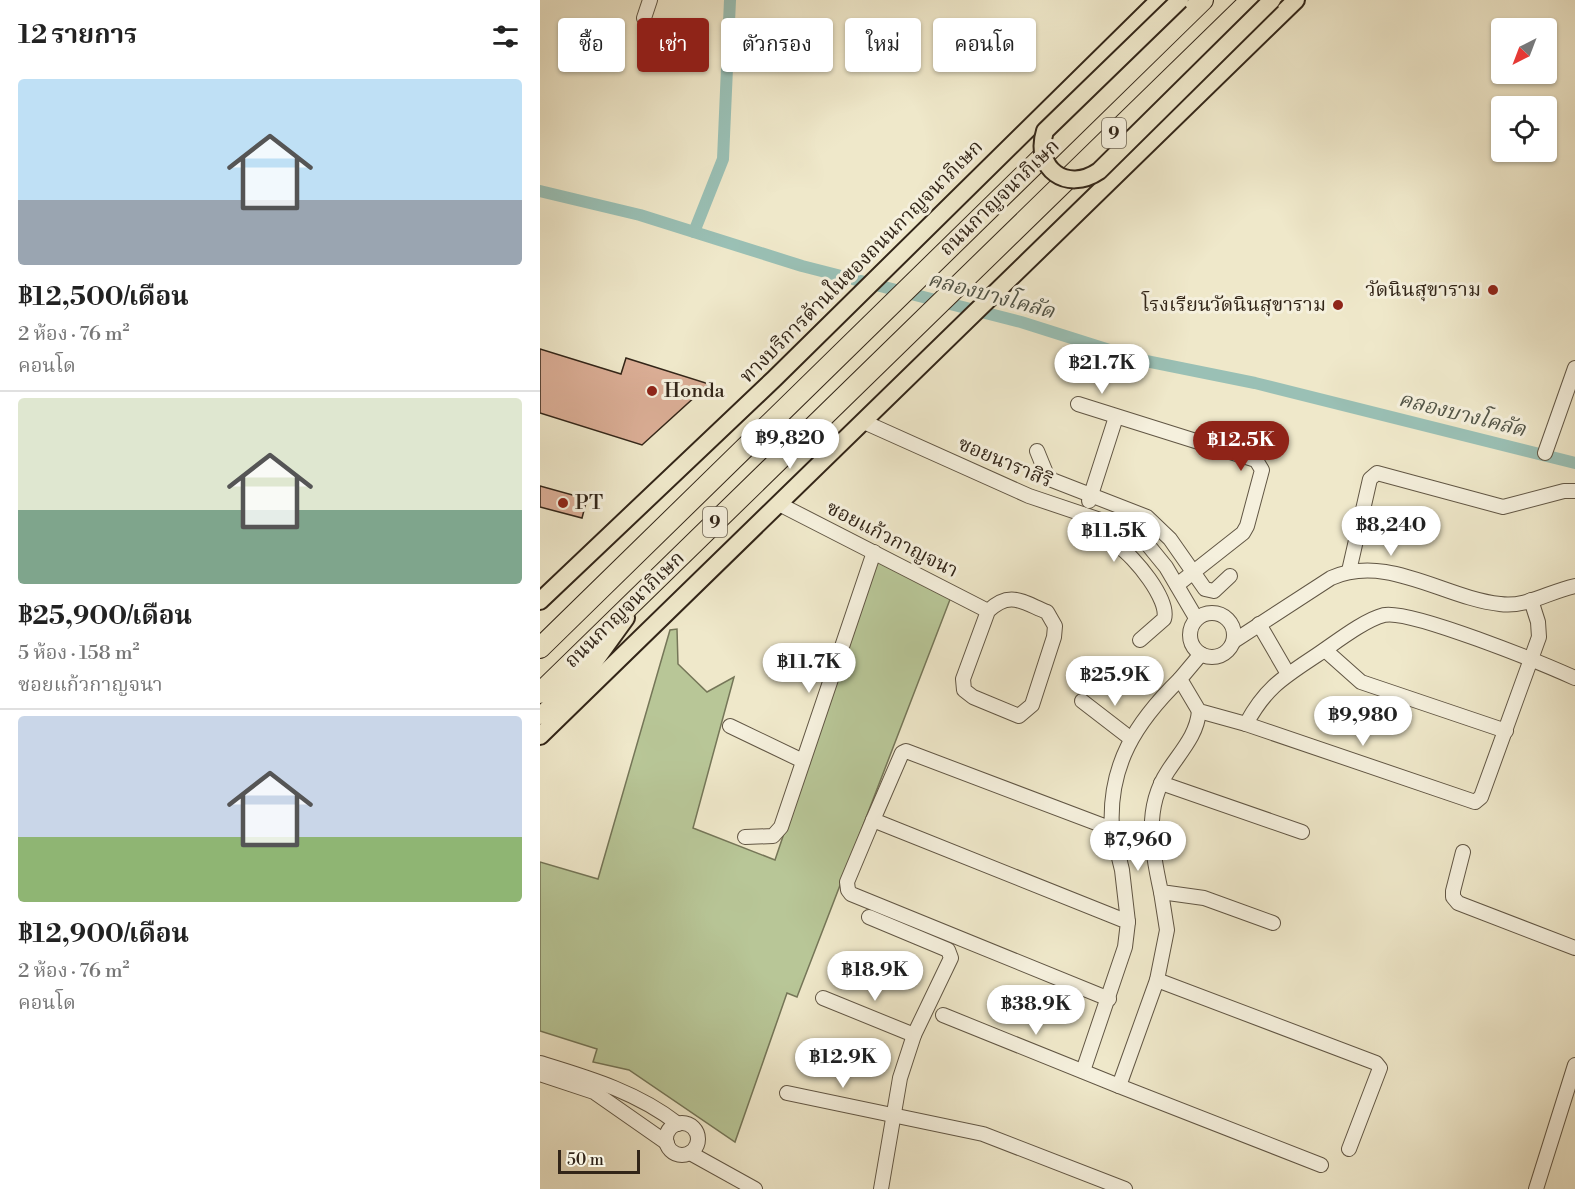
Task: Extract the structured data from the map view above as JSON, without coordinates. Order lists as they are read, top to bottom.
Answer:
{
  "streets": {
    "highway": ["9", "ถนนกาญจนาภิเษก"],
    "main road": ["ทางบริการด้านในของถนนกาญจนาภิเษก"],
    "street": ["ซอยนาราสิริ", "ซอยแก้วกาญจนา"]
  },
  "water": ["คลองบางโคลัด"],
  "places": [
    "วัดนินสุขาราม",
    "โรงเรียนวัดนินสุขาราม",
    "Honda",
    "PT"
  ],
  "scale_bar": "50 m",
  "north": "bottom left",
  "page": {
    "heading": "12 รายการ",
    "chip": [
      "ซื้อ",
      "เช่า",
      "ตัวกรอง",
      "ใหม่",
      "คอนโด"
    ],
    "list": [
      {
        "name": "฿12,500/เดือน",
        "note": "2 ห้อง · 76 m² · คอนโด"
      },
      {
        "name": "฿25,900/เดือน",
        "note": "5 ห้อง · 158 m² · ซอยแก้วกาญจนา"
      },
      {
        "name": "฿12,900/เดือน",
        "note": "2 ห้อง · 76 m² · คอนโด"
      }
    ],
    "price": [
      "฿21.7K",
      "฿9,820",
      "฿12.5K",
      "฿8,240",
      "฿11.5K",
      "฿11.7K",
      "฿25.9K",
      "฿9,980",
      "฿7,960",
      "฿18.9K",
      "฿38.9K",
      "฿12.9K"
    ],
    "scale": "50 m"
  }
}
